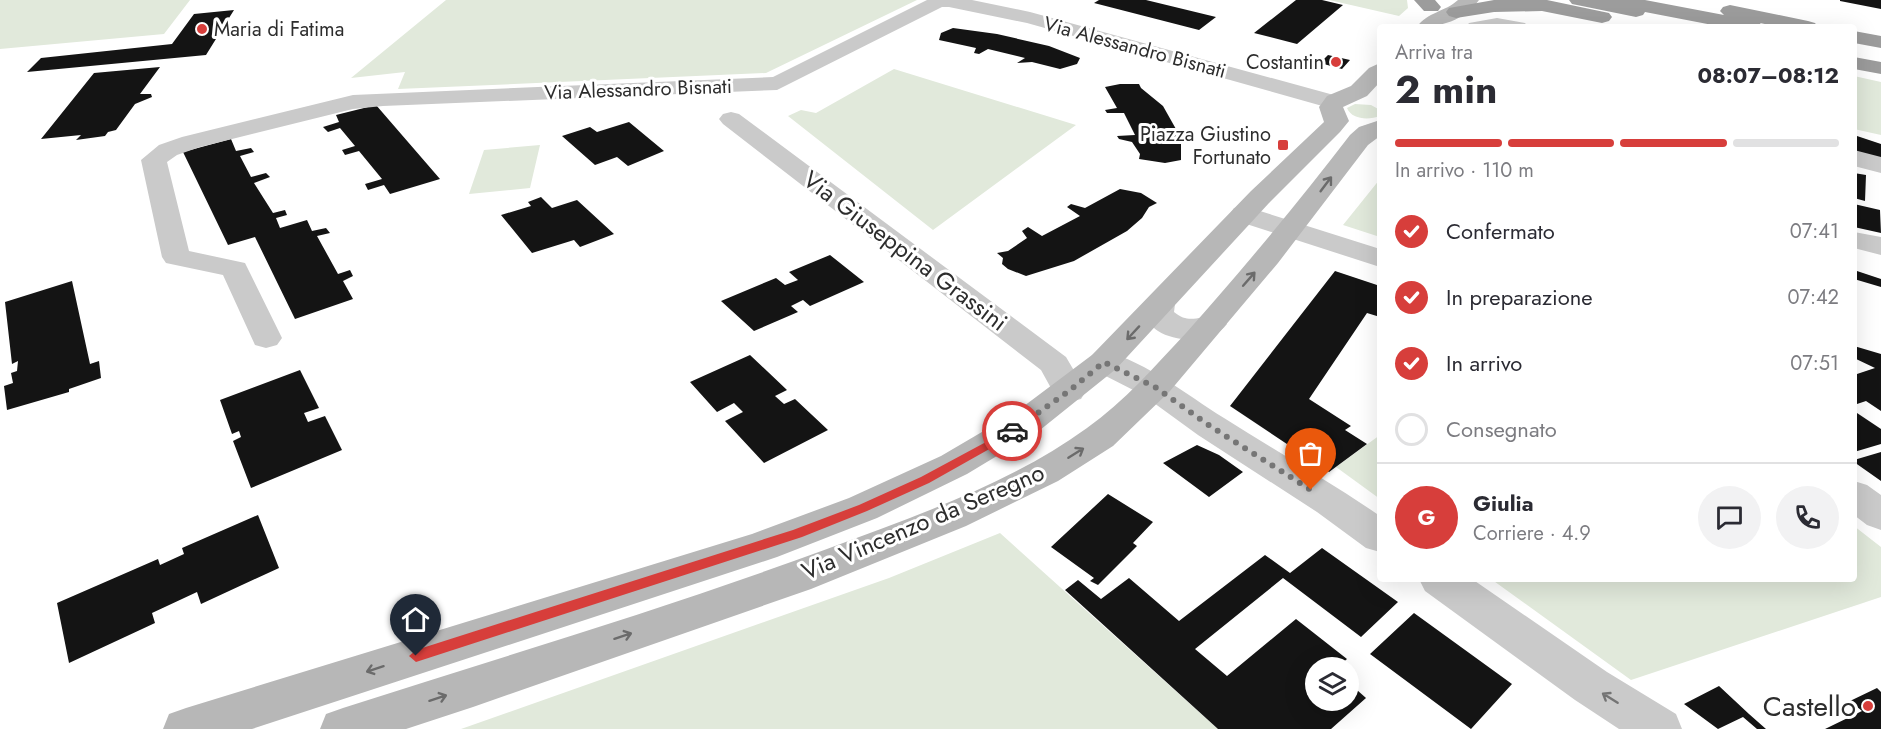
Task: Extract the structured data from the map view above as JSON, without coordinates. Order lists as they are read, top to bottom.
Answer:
{
  "streets": {
    "main road": ["Via Vincenzo da Seregno"],
    "street": ["Via Alessandro Bisnati", "Via Giuseppina Grassini"]
  },
  "crossings": [
    ["Via Alessandro Bisnati", "Via Vincenzo da Seregno"],
    ["Via Giuseppina Grassini", "Via Vincenzo da Seregno"]
  ],
  "places": {
    "other": ["Maria di Fatima", "Costantin", "Castello"],
    "transit": ["Piazza Giustino Fortunato"]
  },
  "page": {
    "heading": ["2 min", "Arriva tra", "08:07–08:12"],
    "panel": ["Giulia", "Corriere · 4.9"],
    "bar": "In arrivo · 110 m",
    "list": [
      ["Confermato", "07:41"],
      ["In preparazione", "07:42"],
      ["In arrivo", "07:51"],
      "Consegnato"
    ],
    "round": "G"
  }
}
